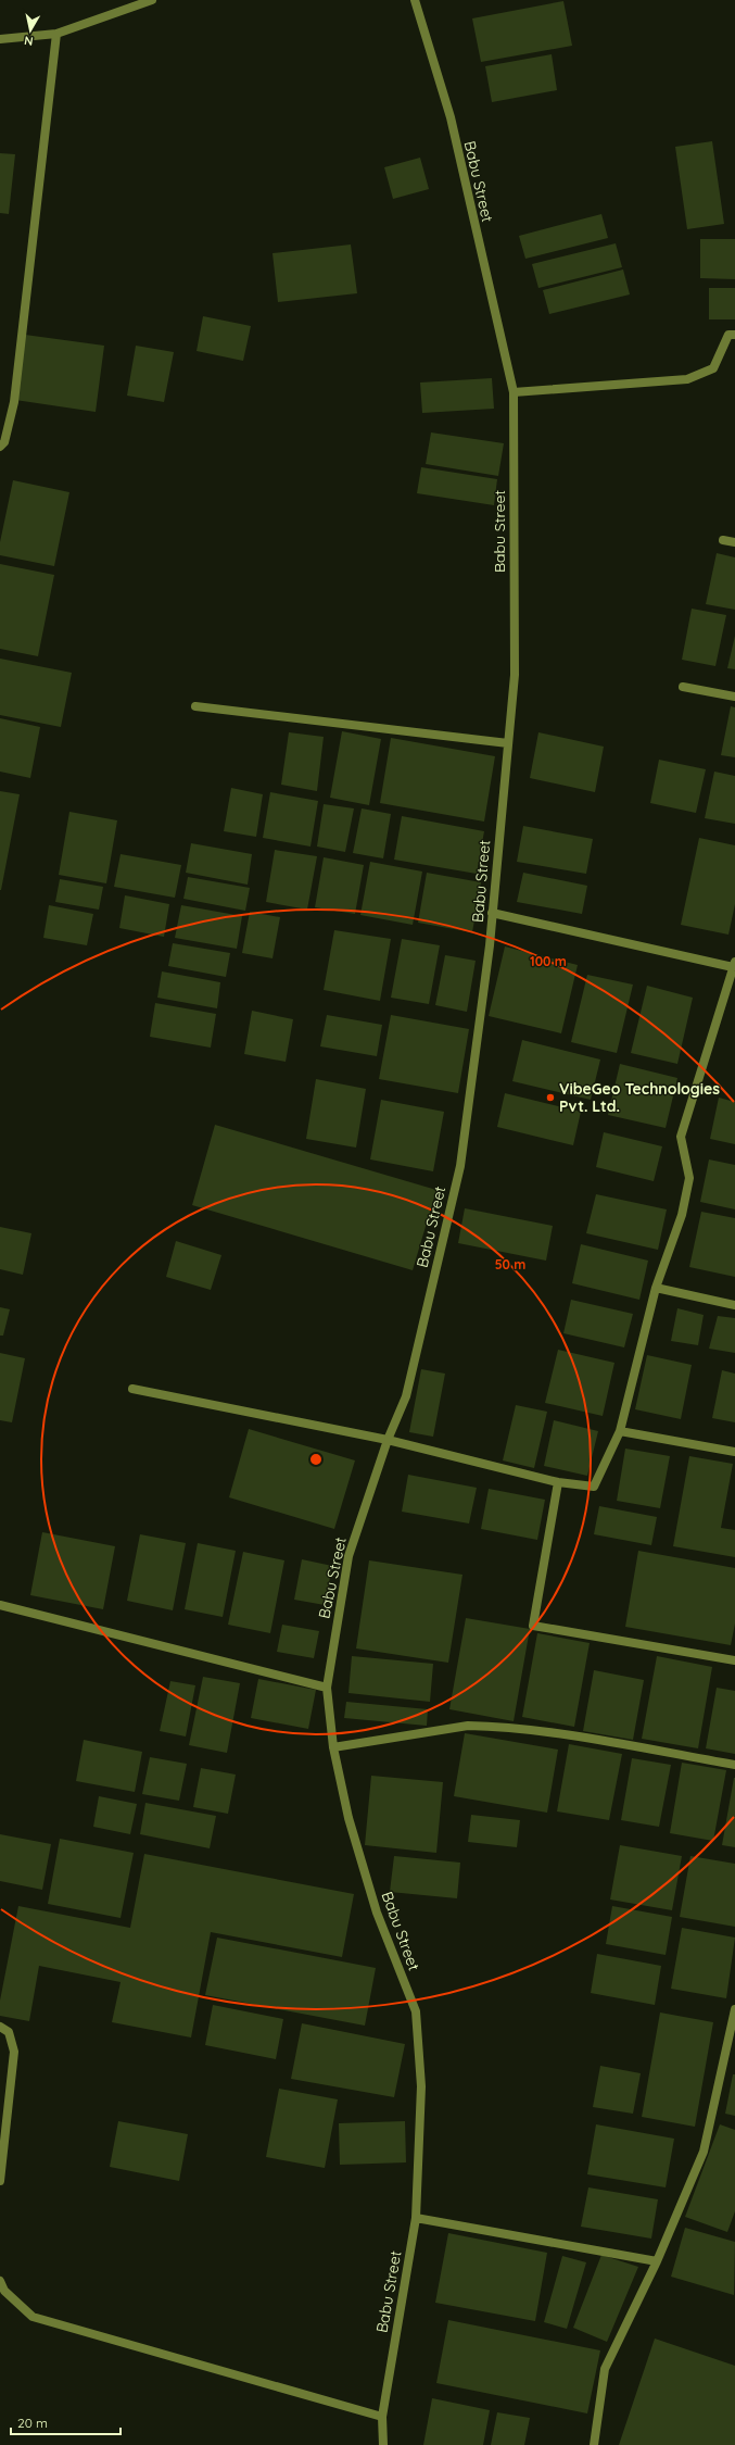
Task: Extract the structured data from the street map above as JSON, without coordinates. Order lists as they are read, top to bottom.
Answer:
{
  "streets": {
    "street": ["Babu Street"]
  },
  "places": ["VibeGeo Technologies Pvt. Ltd."],
  "scale_bar": "20 m",
  "north": "bottom",
  "rings": ["100 m", "50 m"]
}
